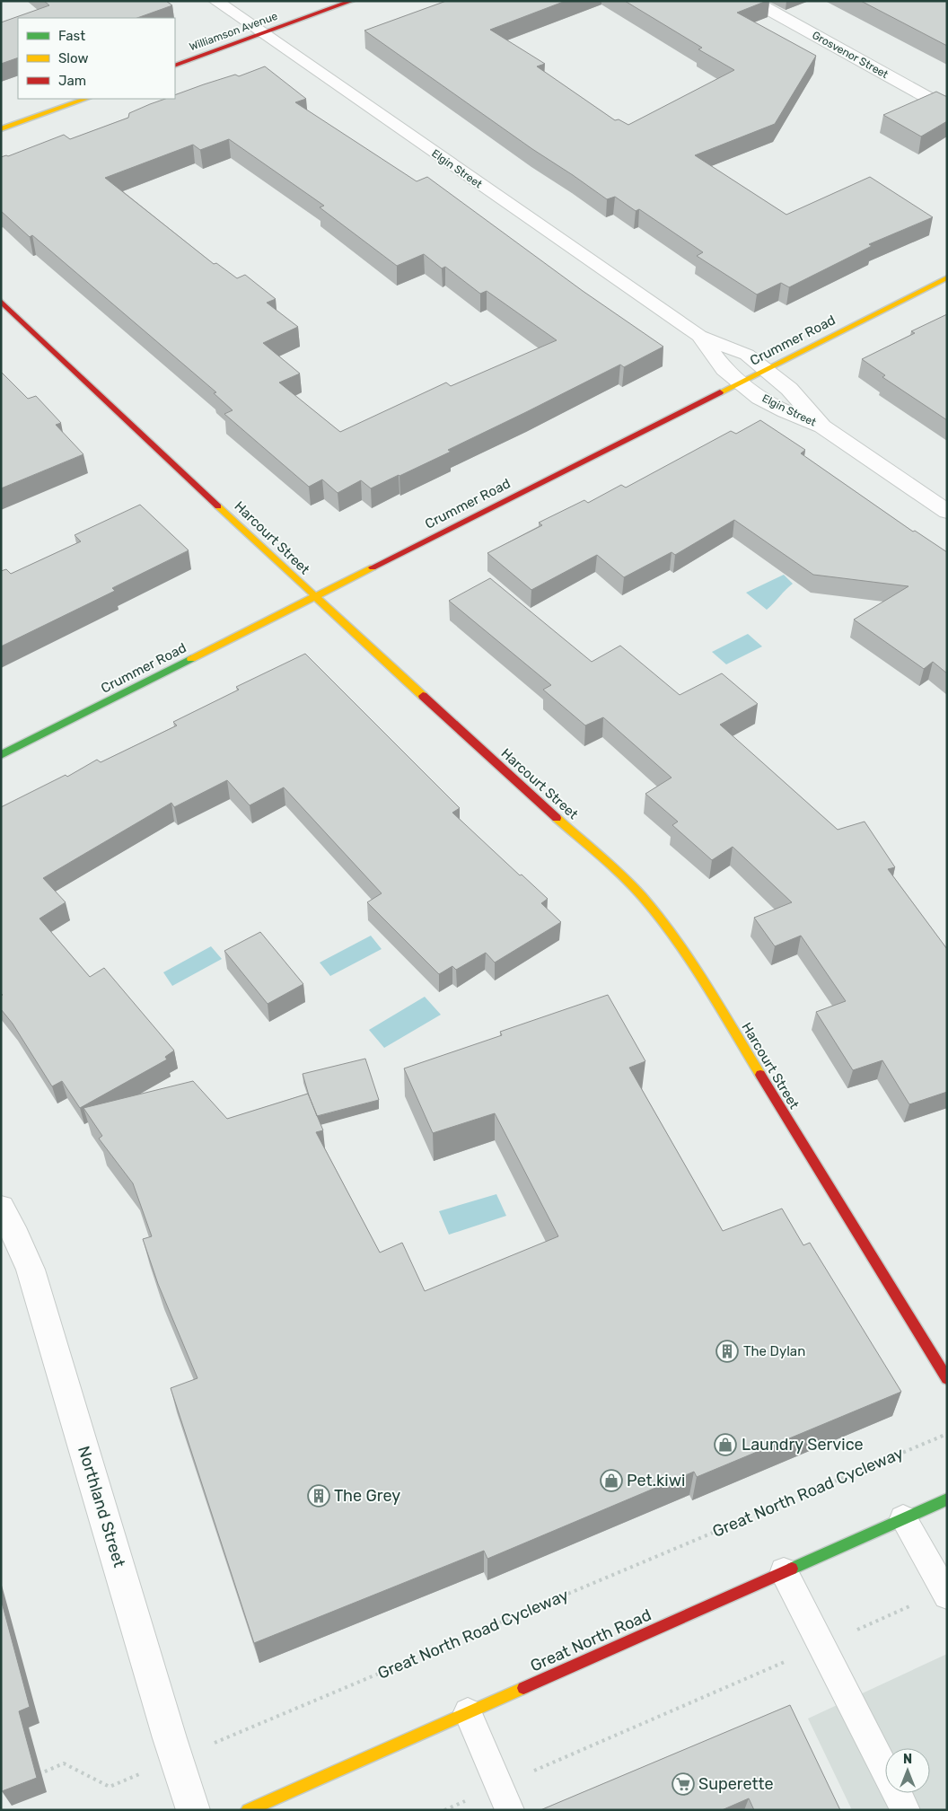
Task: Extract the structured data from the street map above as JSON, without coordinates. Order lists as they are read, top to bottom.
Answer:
{
  "streets": {
    "street": [
      "Williamson Avenue",
      "Grosvenor Street",
      "Elgin Street",
      "Crummer Road",
      "Harcourt Street",
      "Northland Street",
      "Great North Road"
    ],
    "path": ["Great North Road Cycleway"]
  },
  "crossings": [
    ["Williamson Avenue", "Elgin Street"],
    ["Elgin Street", "Crummer Road"],
    ["Crummer Road", "Harcourt Street"],
    ["Great North Road Cycleway", "Northland Street"]
  ],
  "places": {
    "building": ["The Dylan", "The Grey"],
    "shop": ["Laundry Service", "Pet.kiwi"],
    "supermarket": ["Superette"]
  },
  "legend": ["Fast", "Slow", "Jam"],
  "north": "top"
}
